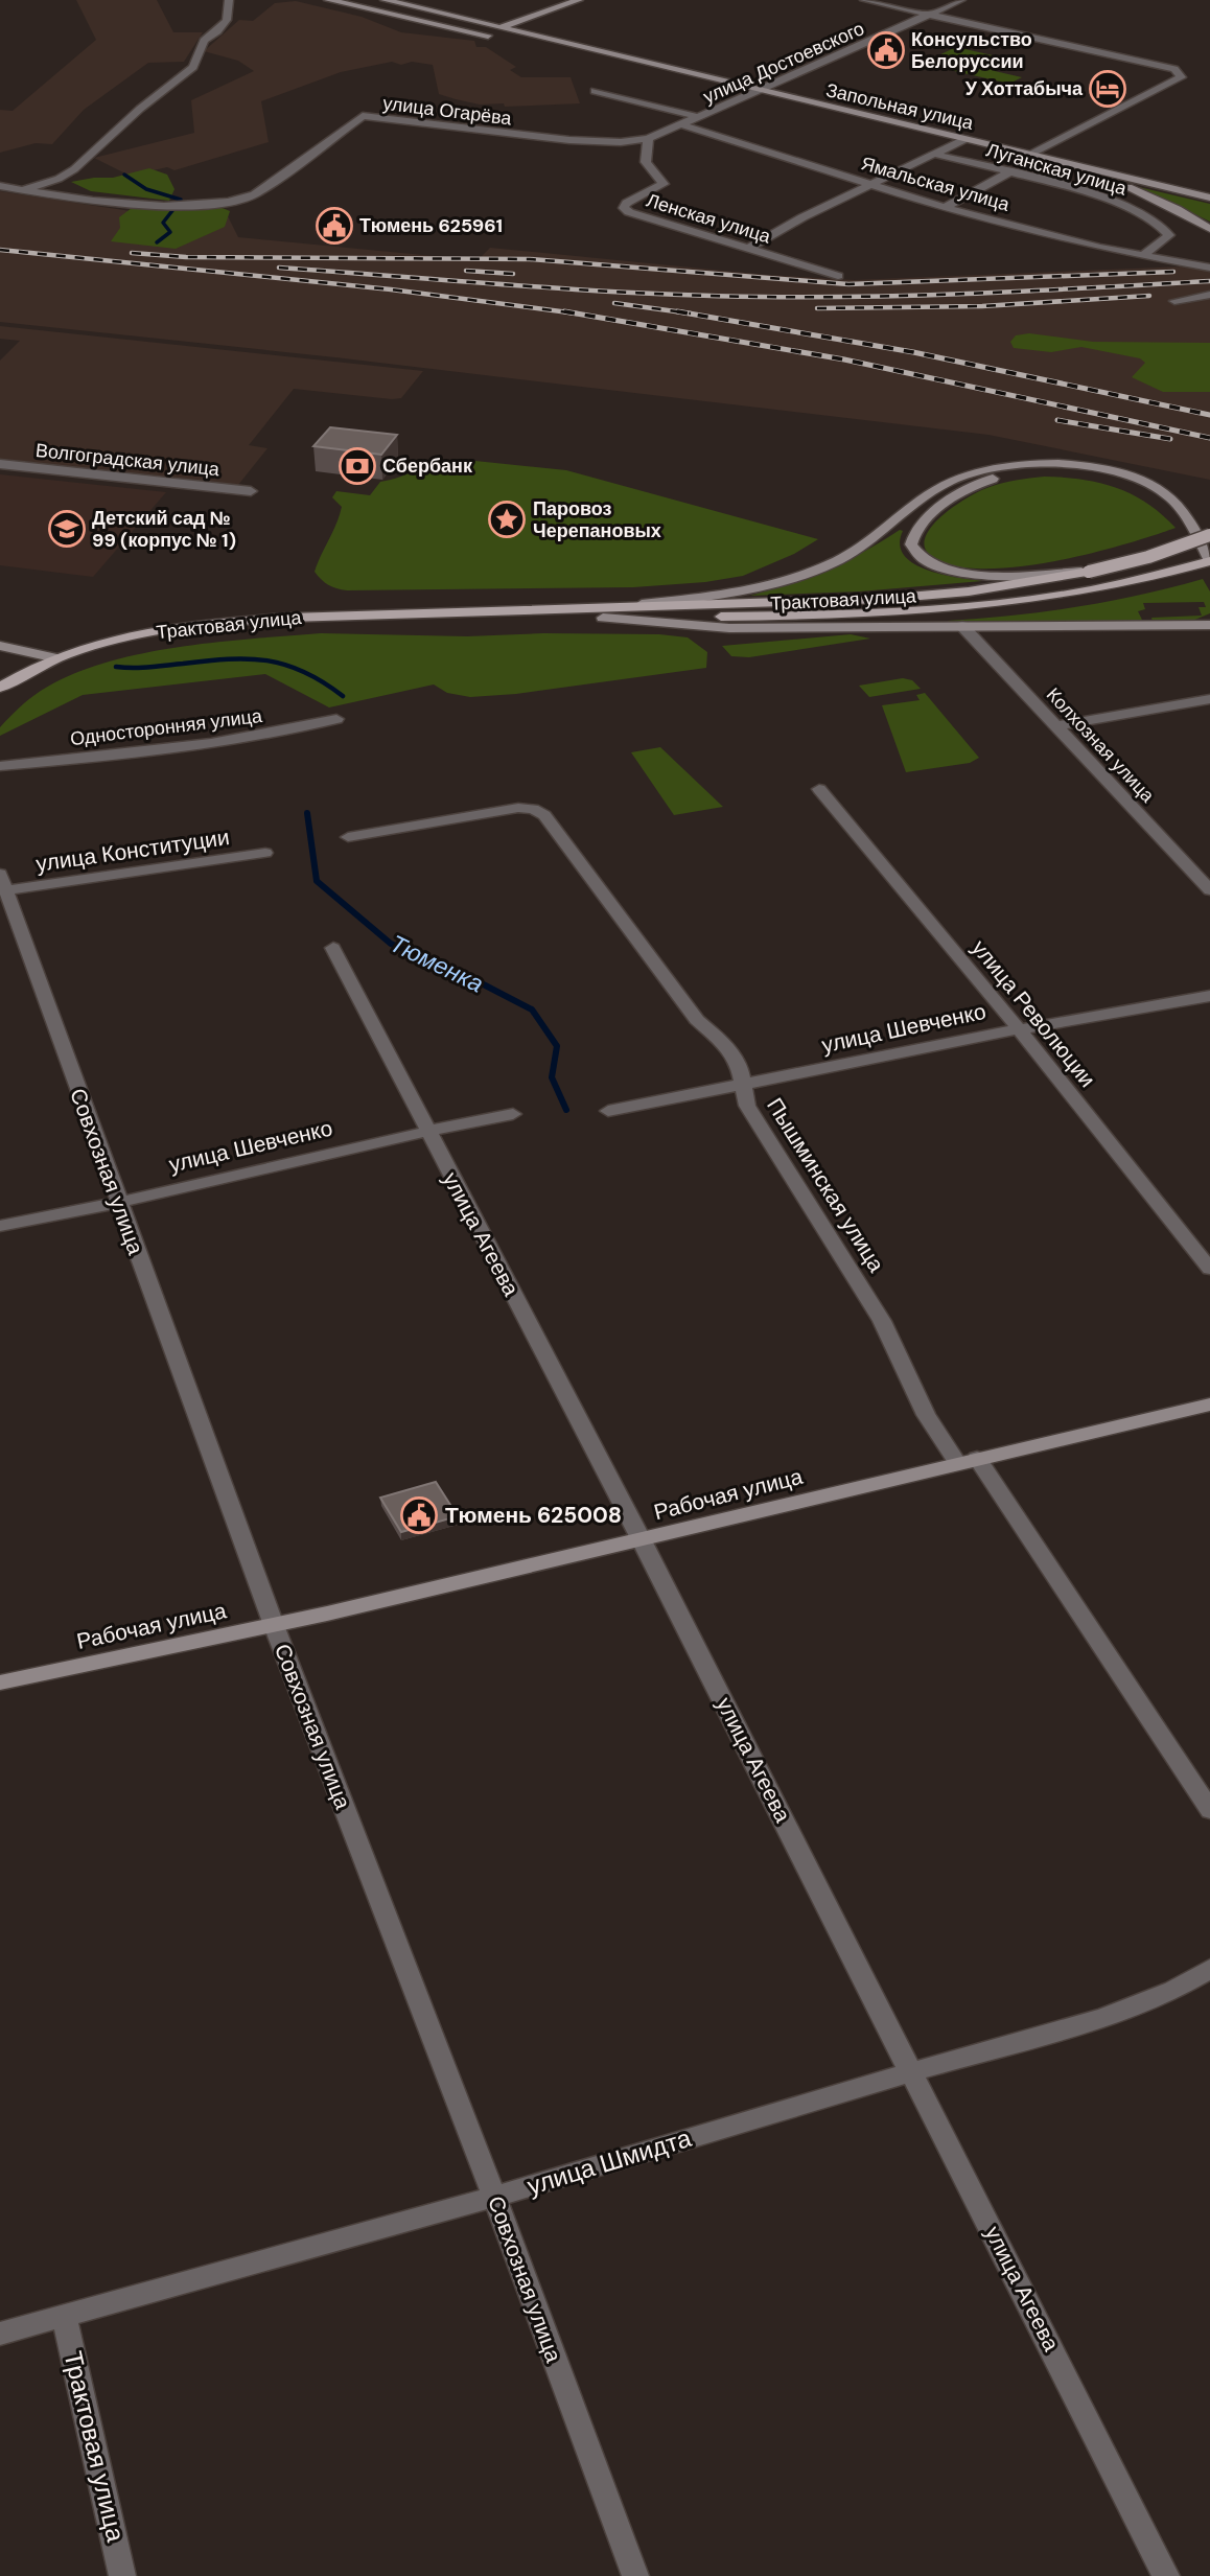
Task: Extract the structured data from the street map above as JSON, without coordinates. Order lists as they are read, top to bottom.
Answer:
{
  "streets": {
    "main road": ["Трактовая улица"],
    "street": [
      "улица Достоевского",
      "Запольная улица",
      "улица Огарёва",
      "Луганская улица",
      "Ямальская улица",
      "Ленская улица",
      "Волгоградская улица",
      "Односторонняя улица",
      "Колхозная улица",
      "улица Конституции",
      "улица Революции",
      "улица Шевченко",
      "Совхозная улица",
      "Пышминская улица",
      "улица Агеева",
      "Рабочая улица",
      "улица Шмидта"
    ]
  },
  "crossings": [
    ["улица Достоевского", "Запольная улица"],
    ["улица Достоевского", "улица Огарёва"],
    ["улица Достоевского", "Ямальская улица"],
    ["улица Достоевского", "Ленская улица"],
    ["улица Огарёва", "Ленская улица"],
    ["Луганская улица", "Ямальская улица"],
    ["Трактовая улица", "улица Шмидта"],
    ["улица Конституции", "Совхозная улица"],
    ["улица Революции", "улица Шевченко"],
    ["улица Шевченко", "Совхозная улица"],
    ["улица Шевченко", "Пышминская улица"],
    ["улица Шевченко", "улица Агеева"],
    ["Совхозная улица", "Рабочая улица"],
    ["Совхозная улица", "улица Шмидта"],
    ["Пышминская улица", "Рабочая улица"],
    ["улица Агеева", "Рабочая улица"],
    ["улица Агеева", "улица Шмидта"]
  ],
  "water": ["Тюменка"],
  "places": {
    "public building": ["Консульство Белоруссии", "Тюмень 625961", "Тюмень 625008"],
    "hotel": ["У Хоттабыча"],
    "bank": ["Сбербанк"],
    "place": ["Паровоз Черепановых"],
    "school or university": ["Детский сад № 99 (корпус № 1)"]
  }
}
